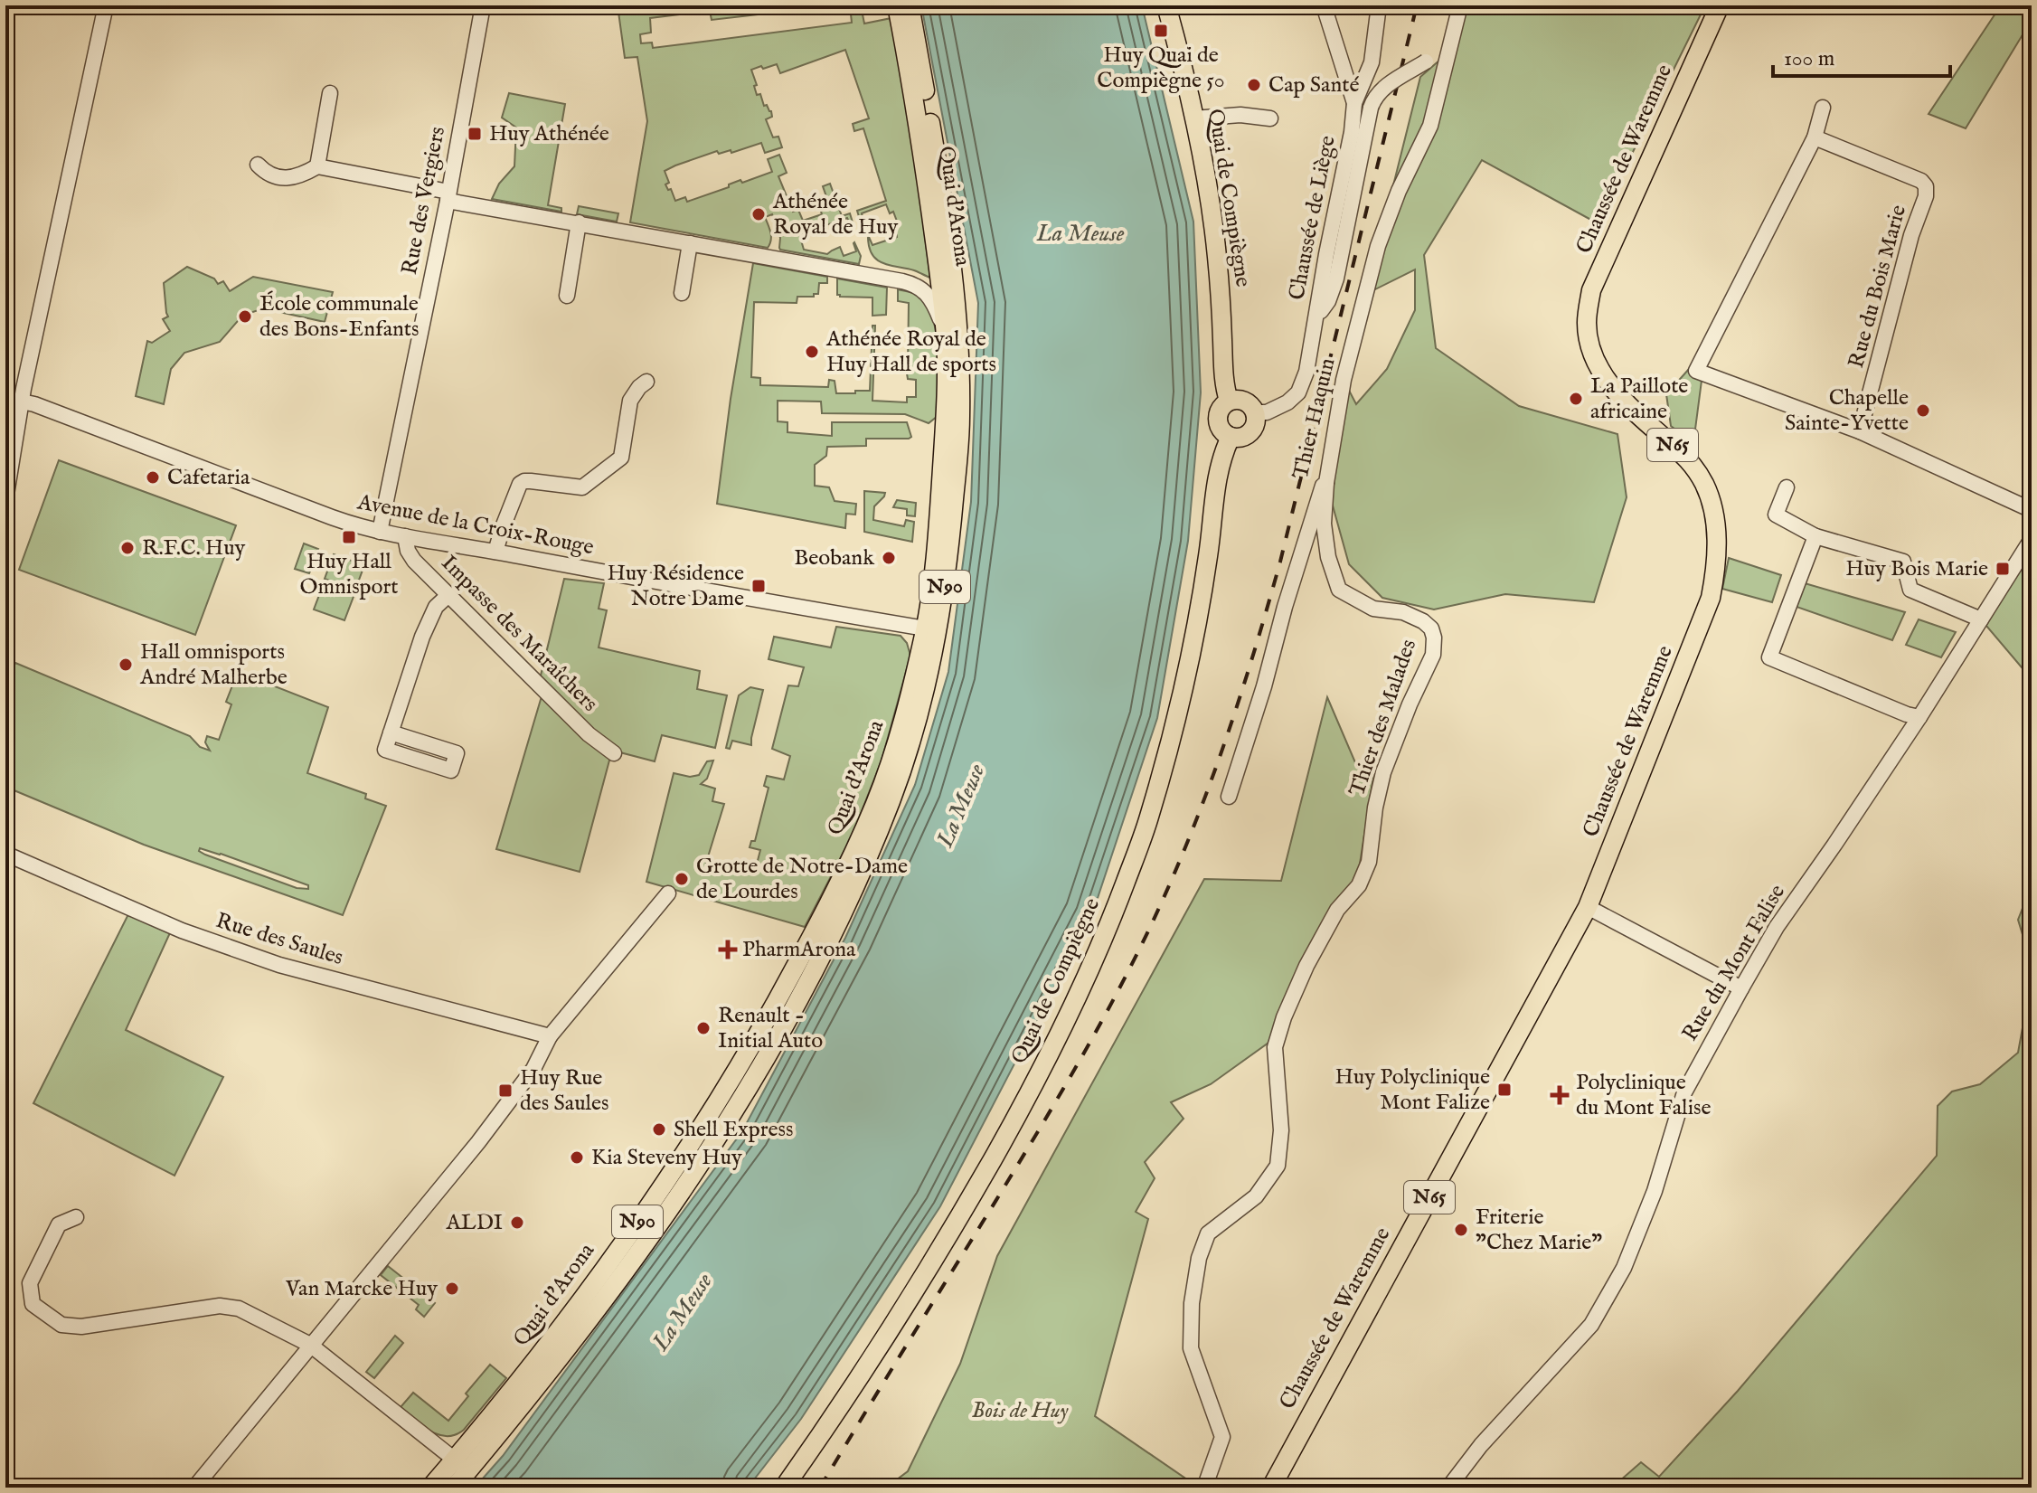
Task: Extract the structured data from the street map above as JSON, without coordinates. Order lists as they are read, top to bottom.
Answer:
{
  "streets": {
    "main road": [
      "Chaussée de Waremme",
      "Quai de Compiègne",
      "Quai d'Arona",
      "N65",
      "N90"
    ],
    "street": [
      "Rue des Vergiers",
      "Chaussée de Liège",
      "Rue du Bois Marie",
      "Thier Haquin",
      "Avenue de la Croix-Rouge",
      "Impasse des Maraîchers",
      "Thier des Malades",
      "Rue des Saules",
      "Rue du Mont Falise"
    ]
  },
  "crossings": [
    ["Quai de Compiègne", "Chaussée de Liège"],
    ["Rue des Vergiers", "Avenue de la Croix-Rouge"],
    ["Quai d'Arona", "Avenue de la Croix-Rouge"],
    ["Thier Haquin", "Thier des Malades"],
    ["Avenue de la Croix-Rouge", "Impasse des Maraîchers"]
  ],
  "water": ["La Meuse"],
  "parks": ["Bois de Huy"],
  "places": {
    "transit": [
      "Huy Quai de Compiègne 50",
      "Huy Athénée",
      "Huy Hall Omnisport",
      "Huy Bois Marie",
      "Huy Résidence Notre Dame",
      "Huy Polyclinique Mont Falize",
      "Huy Rue des Saules"
    ],
    "other": [
      "Cap Santé",
      "Athénée Royal de Huy",
      "École communale des Bons-Enfants",
      "Athénée Royal de Huy Hall de sports",
      "La Paillote africaine",
      "Chapelle Sainte-Yvette",
      "Cafetaria",
      "R.F.C. Huy",
      "Beobank",
      "Hall omnisports André Malherbe",
      "Grotte de Notre-Dame de Lourdes",
      "Renault - Initial Auto",
      "Shell Express",
      "Kia Steveny Huy",
      "ALDI",
      "Friterie \"Chez Marie\"",
      "Van Marcke Huy"
    ],
    "health": ["PharmArona", "Polyclinique du Mont Falise"]
  },
  "scale_bar": "100 m"
}
